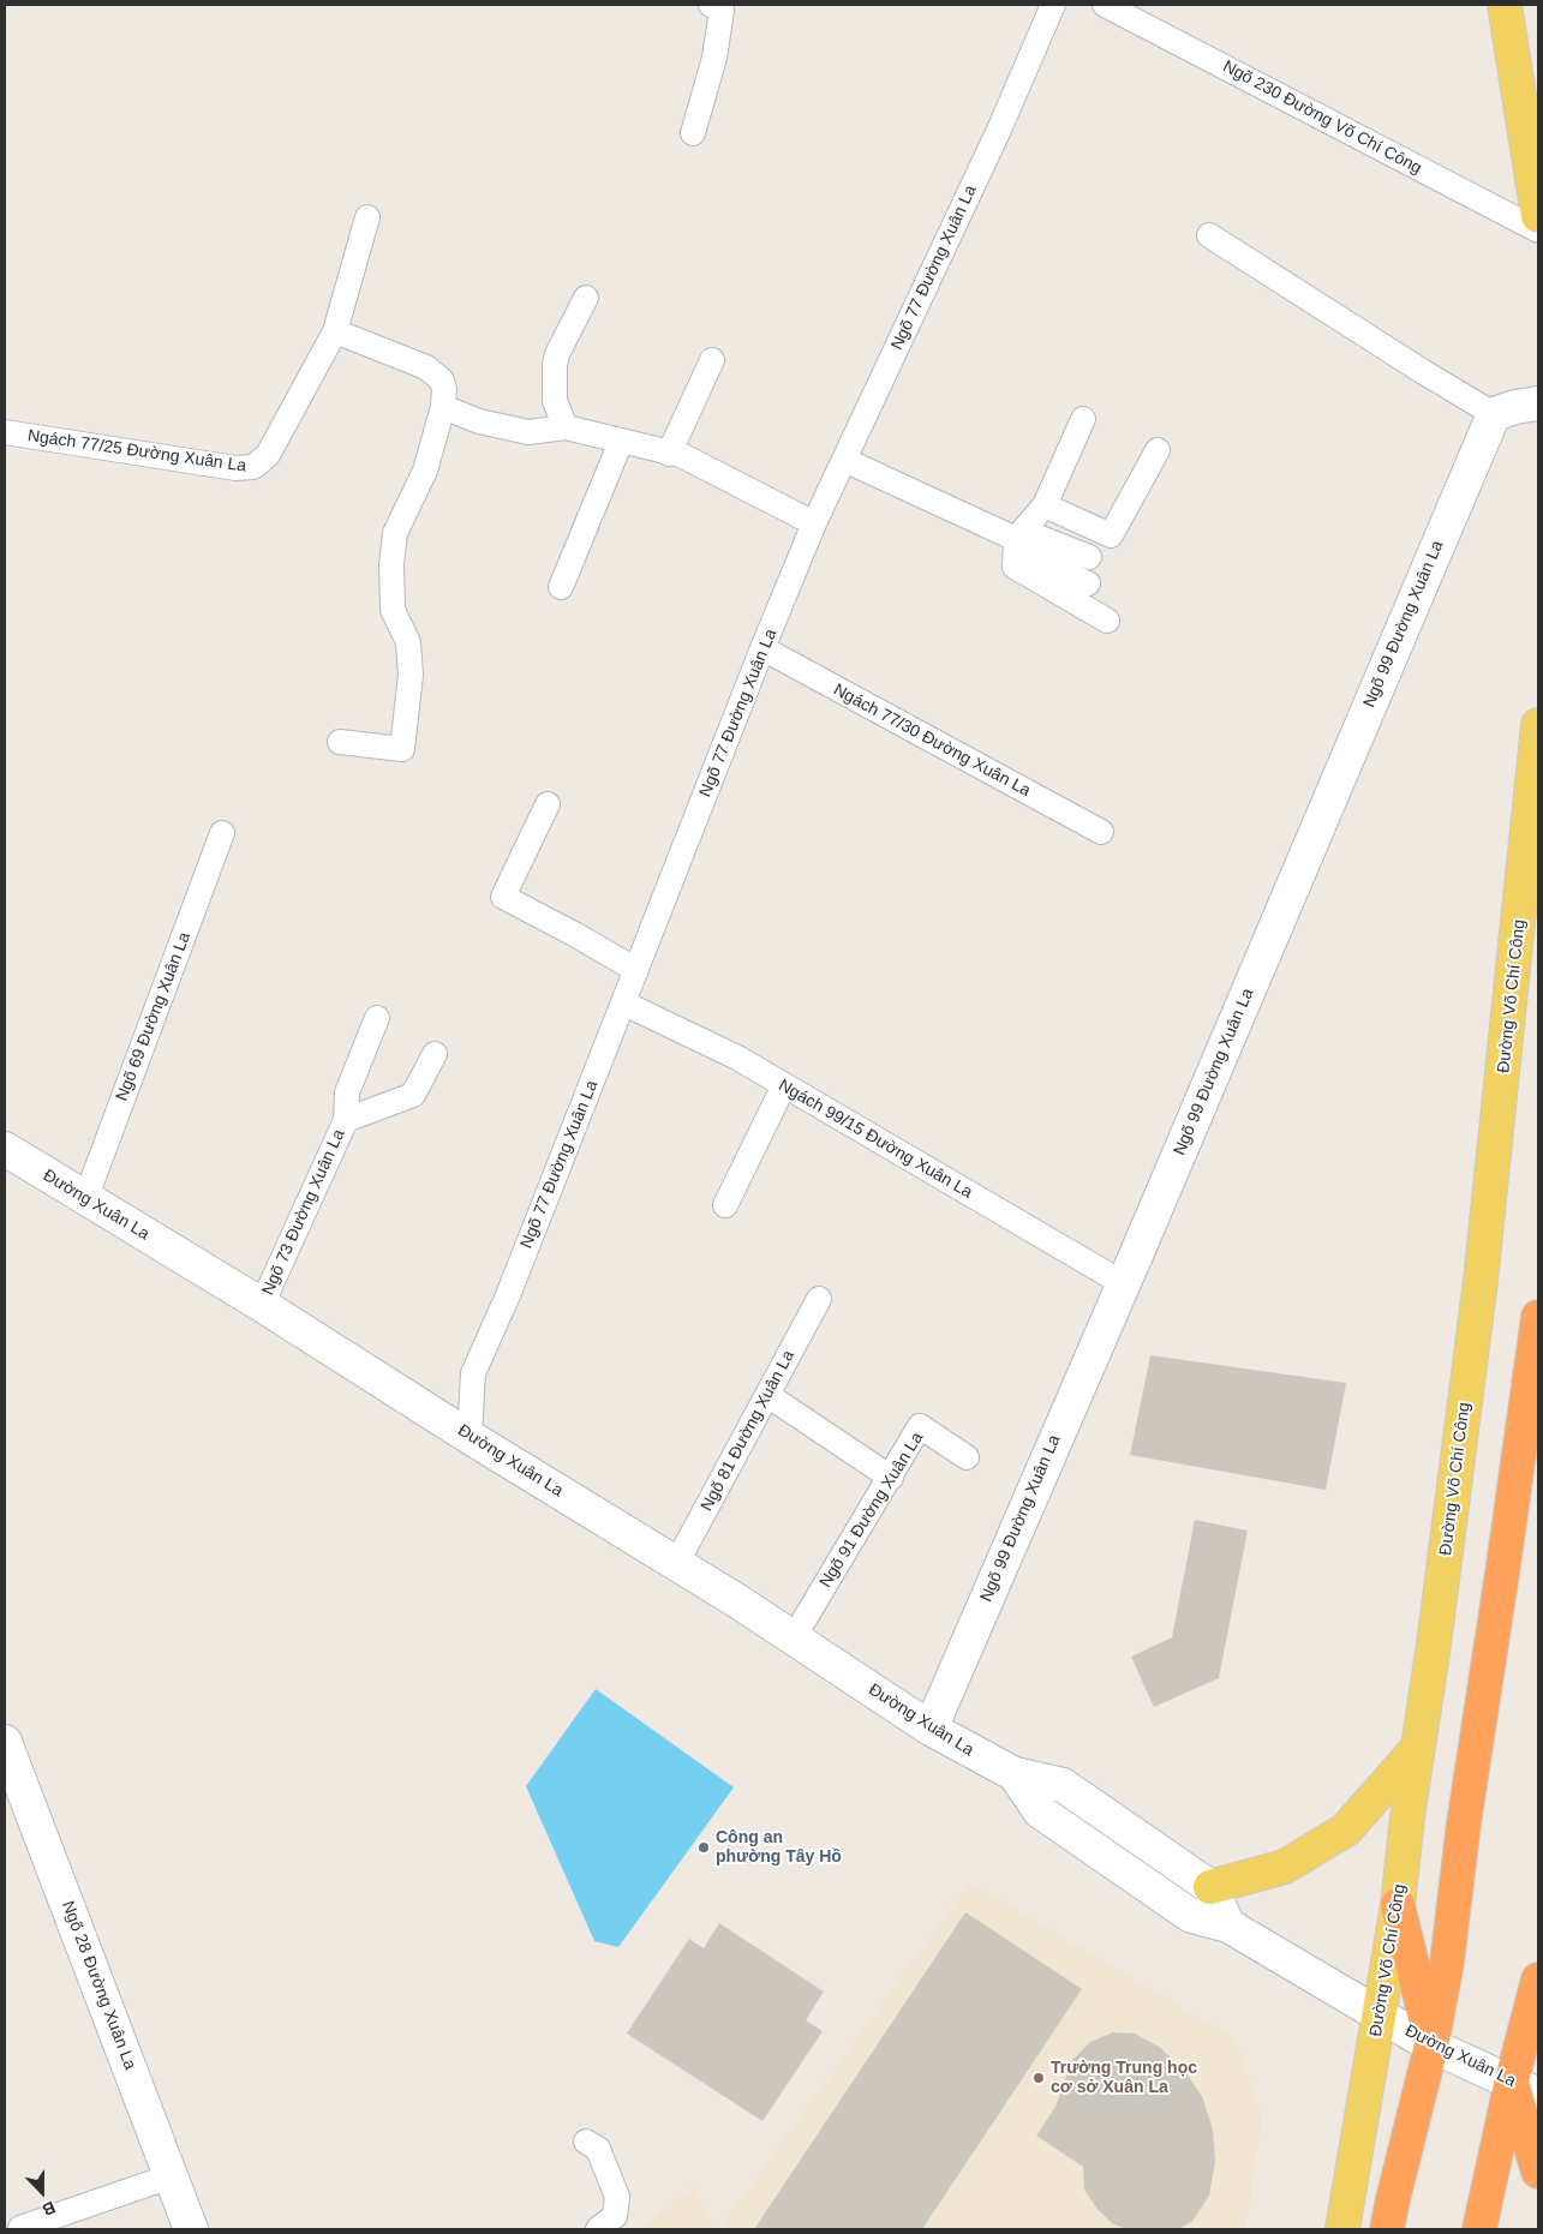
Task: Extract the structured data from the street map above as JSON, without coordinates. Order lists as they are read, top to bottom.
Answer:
{
  "streets": {
    "main road": ["Đường Võ Chí Công"],
    "street": ["Ngõ 99 Đường Xuân La", "Đường Xuân La", "Ngõ 28 Đường Xuân La"],
    "lane": [
      "Ngõ 230 Đường Võ Chí Công",
      "Ngõ 77 Đường Xuân La",
      "Ngách 77/25 Đường Xuân La",
      "Ngách 77/30 Đường Xuân La",
      "Ngõ 69 Đường Xuân La",
      "Ngách 99/15 Đường Xuân La",
      "Ngõ 73 Đường Xuân La",
      "Ngõ 81 Đường Xuân La",
      "Ngõ 91 Đường Xuân La"
    ]
  },
  "crossings": [
    ["Ngõ 77 Đường Xuân La", "Ngách 77/30 Đường Xuân La"],
    ["Ngõ 77 Đường Xuân La", "Ngách 99/15 Đường Xuân La"],
    ["Ngõ 77 Đường Xuân La", "Đường Xuân La"],
    ["Ngõ 99 Đường Xuân La", "Ngách 99/15 Đường Xuân La"],
    ["Ngõ 99 Đường Xuân La", "Đường Xuân La"],
    ["Đường Võ Chí Công", "Đường Xuân La"],
    ["Ngõ 69 Đường Xuân La", "Đường Xuân La"],
    ["Đường Xuân La", "Ngõ 73 Đường Xuân La"],
    ["Đường Xuân La", "Ngõ 81 Đường Xuân La"],
    ["Đường Xuân La", "Ngõ 91 Đường Xuân La"]
  ],
  "places": ["Công an phường Tây Hồ", "Trường Trung học cơ sở Xuân La"],
  "north": "bottom"
}
